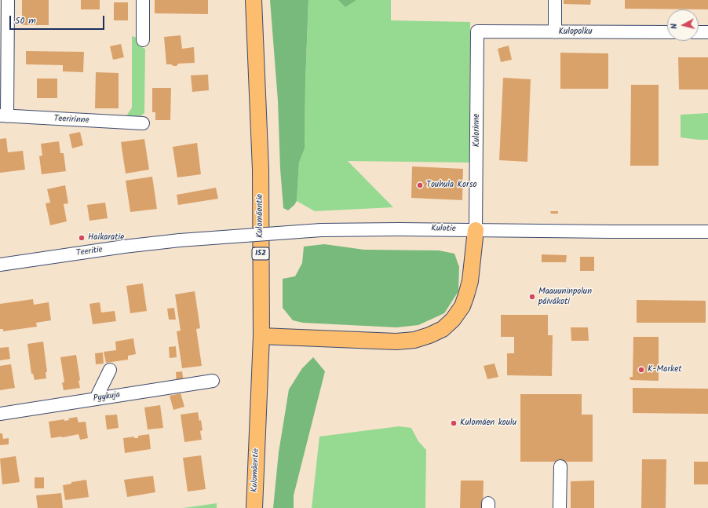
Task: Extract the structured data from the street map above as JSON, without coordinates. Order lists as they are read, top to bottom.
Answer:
{
  "streets": {
    "main road": ["Kulomäentie", "152"],
    "street": [
      "Kulopolku",
      "Teeririnne",
      "Kulorinne",
      "Kulotie",
      "Teeritie",
      "Pyykuja"
    ]
  },
  "crossings": [
    ["Kulopolku", "Kulorinne"],
    ["Kulorinne", "Kulotie"],
    ["Kulotie", "Teeritie"]
  ],
  "places": [
    "Touhula Korso",
    "Haikaratie",
    "Maauuninpolun päiväkoti",
    "K-Market",
    "Kulomäen koulu"
  ],
  "scale_bar": "50 m",
  "north": "left"
}
